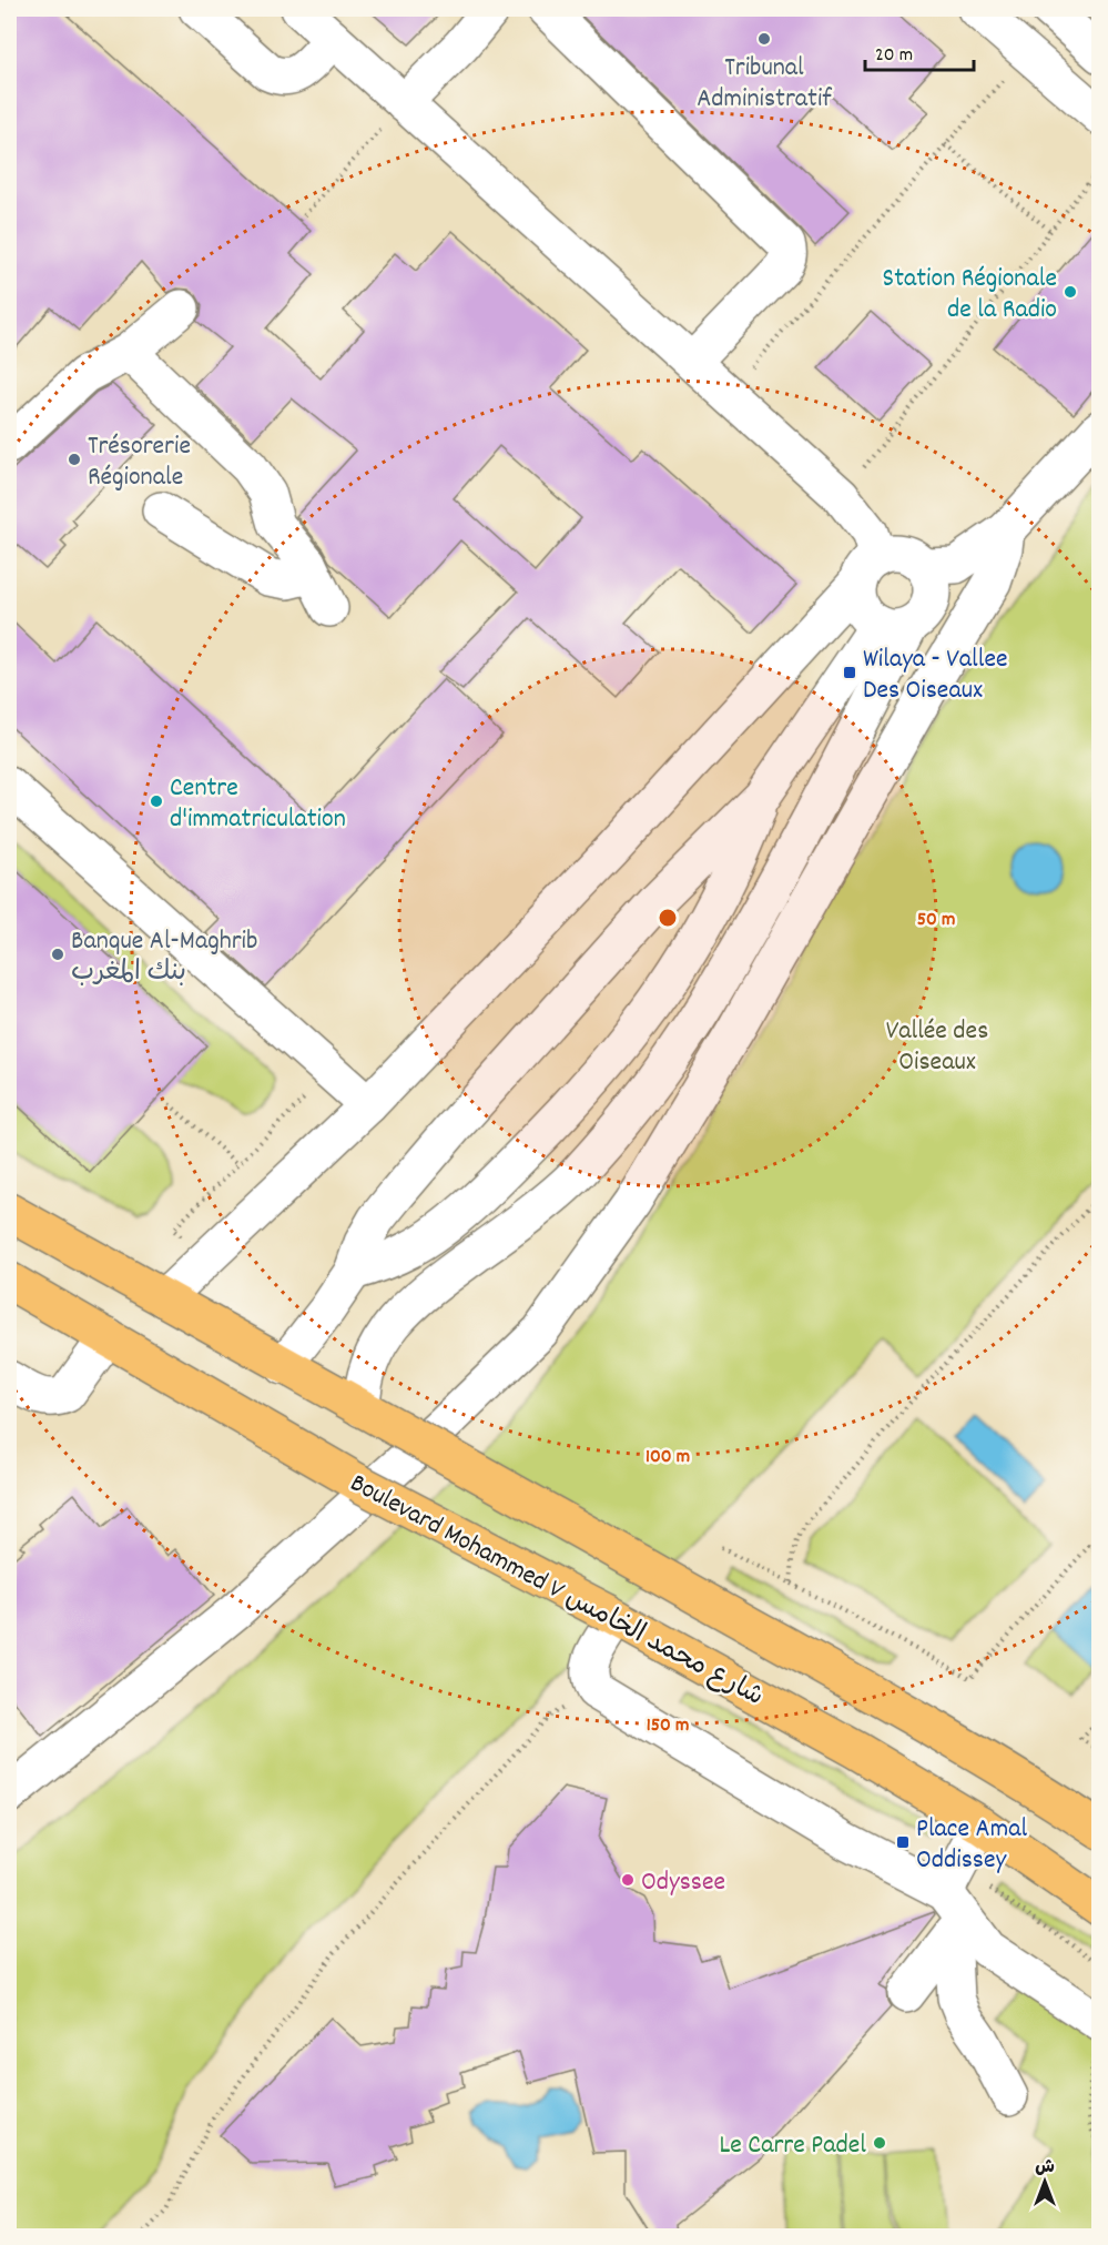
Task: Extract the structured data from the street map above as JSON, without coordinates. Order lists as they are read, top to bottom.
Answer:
{
  "streets": {
    "main road": ["Boulevard Mohammed V شارع محمد الخامس"]
  },
  "parks": ["Vallée des Oiseaux"],
  "places": {
    "other": [
      "Tribunal Administratif",
      "Station Régionale de la Radio",
      "Trésorerie Régionale",
      "Centre d'immatriculation",
      "Banque Al-Maghrib بنك المغرب",
      "Odyssee",
      "Le Carre Padel"
    ],
    "transit": ["Wilaya - Vallee Des Oiseaux", "Place Amal Oddissey"]
  },
  "scale_bar": "20 m",
  "north": "top",
  "rings": ["50 m", "100 m", "150 m"]
}
